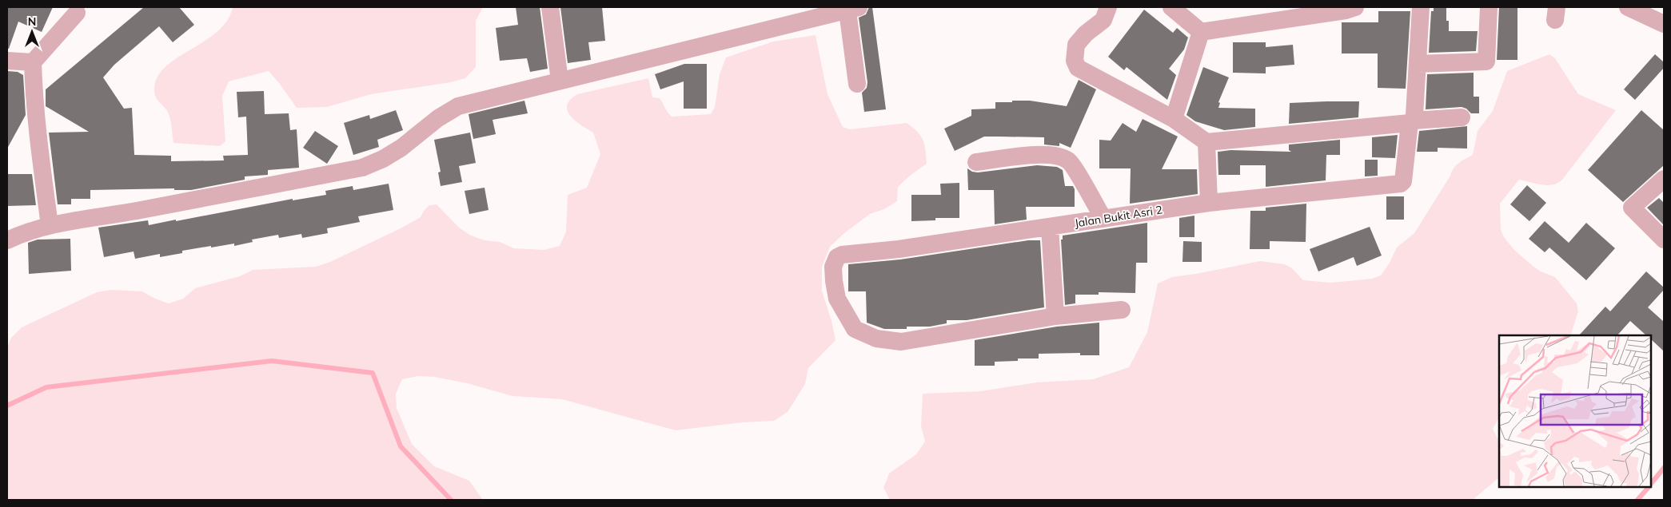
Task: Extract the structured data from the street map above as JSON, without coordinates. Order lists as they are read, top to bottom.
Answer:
{
  "streets": {
    "street": ["Jalan Bukit Asri 2"]
  },
  "north": "top"
}
